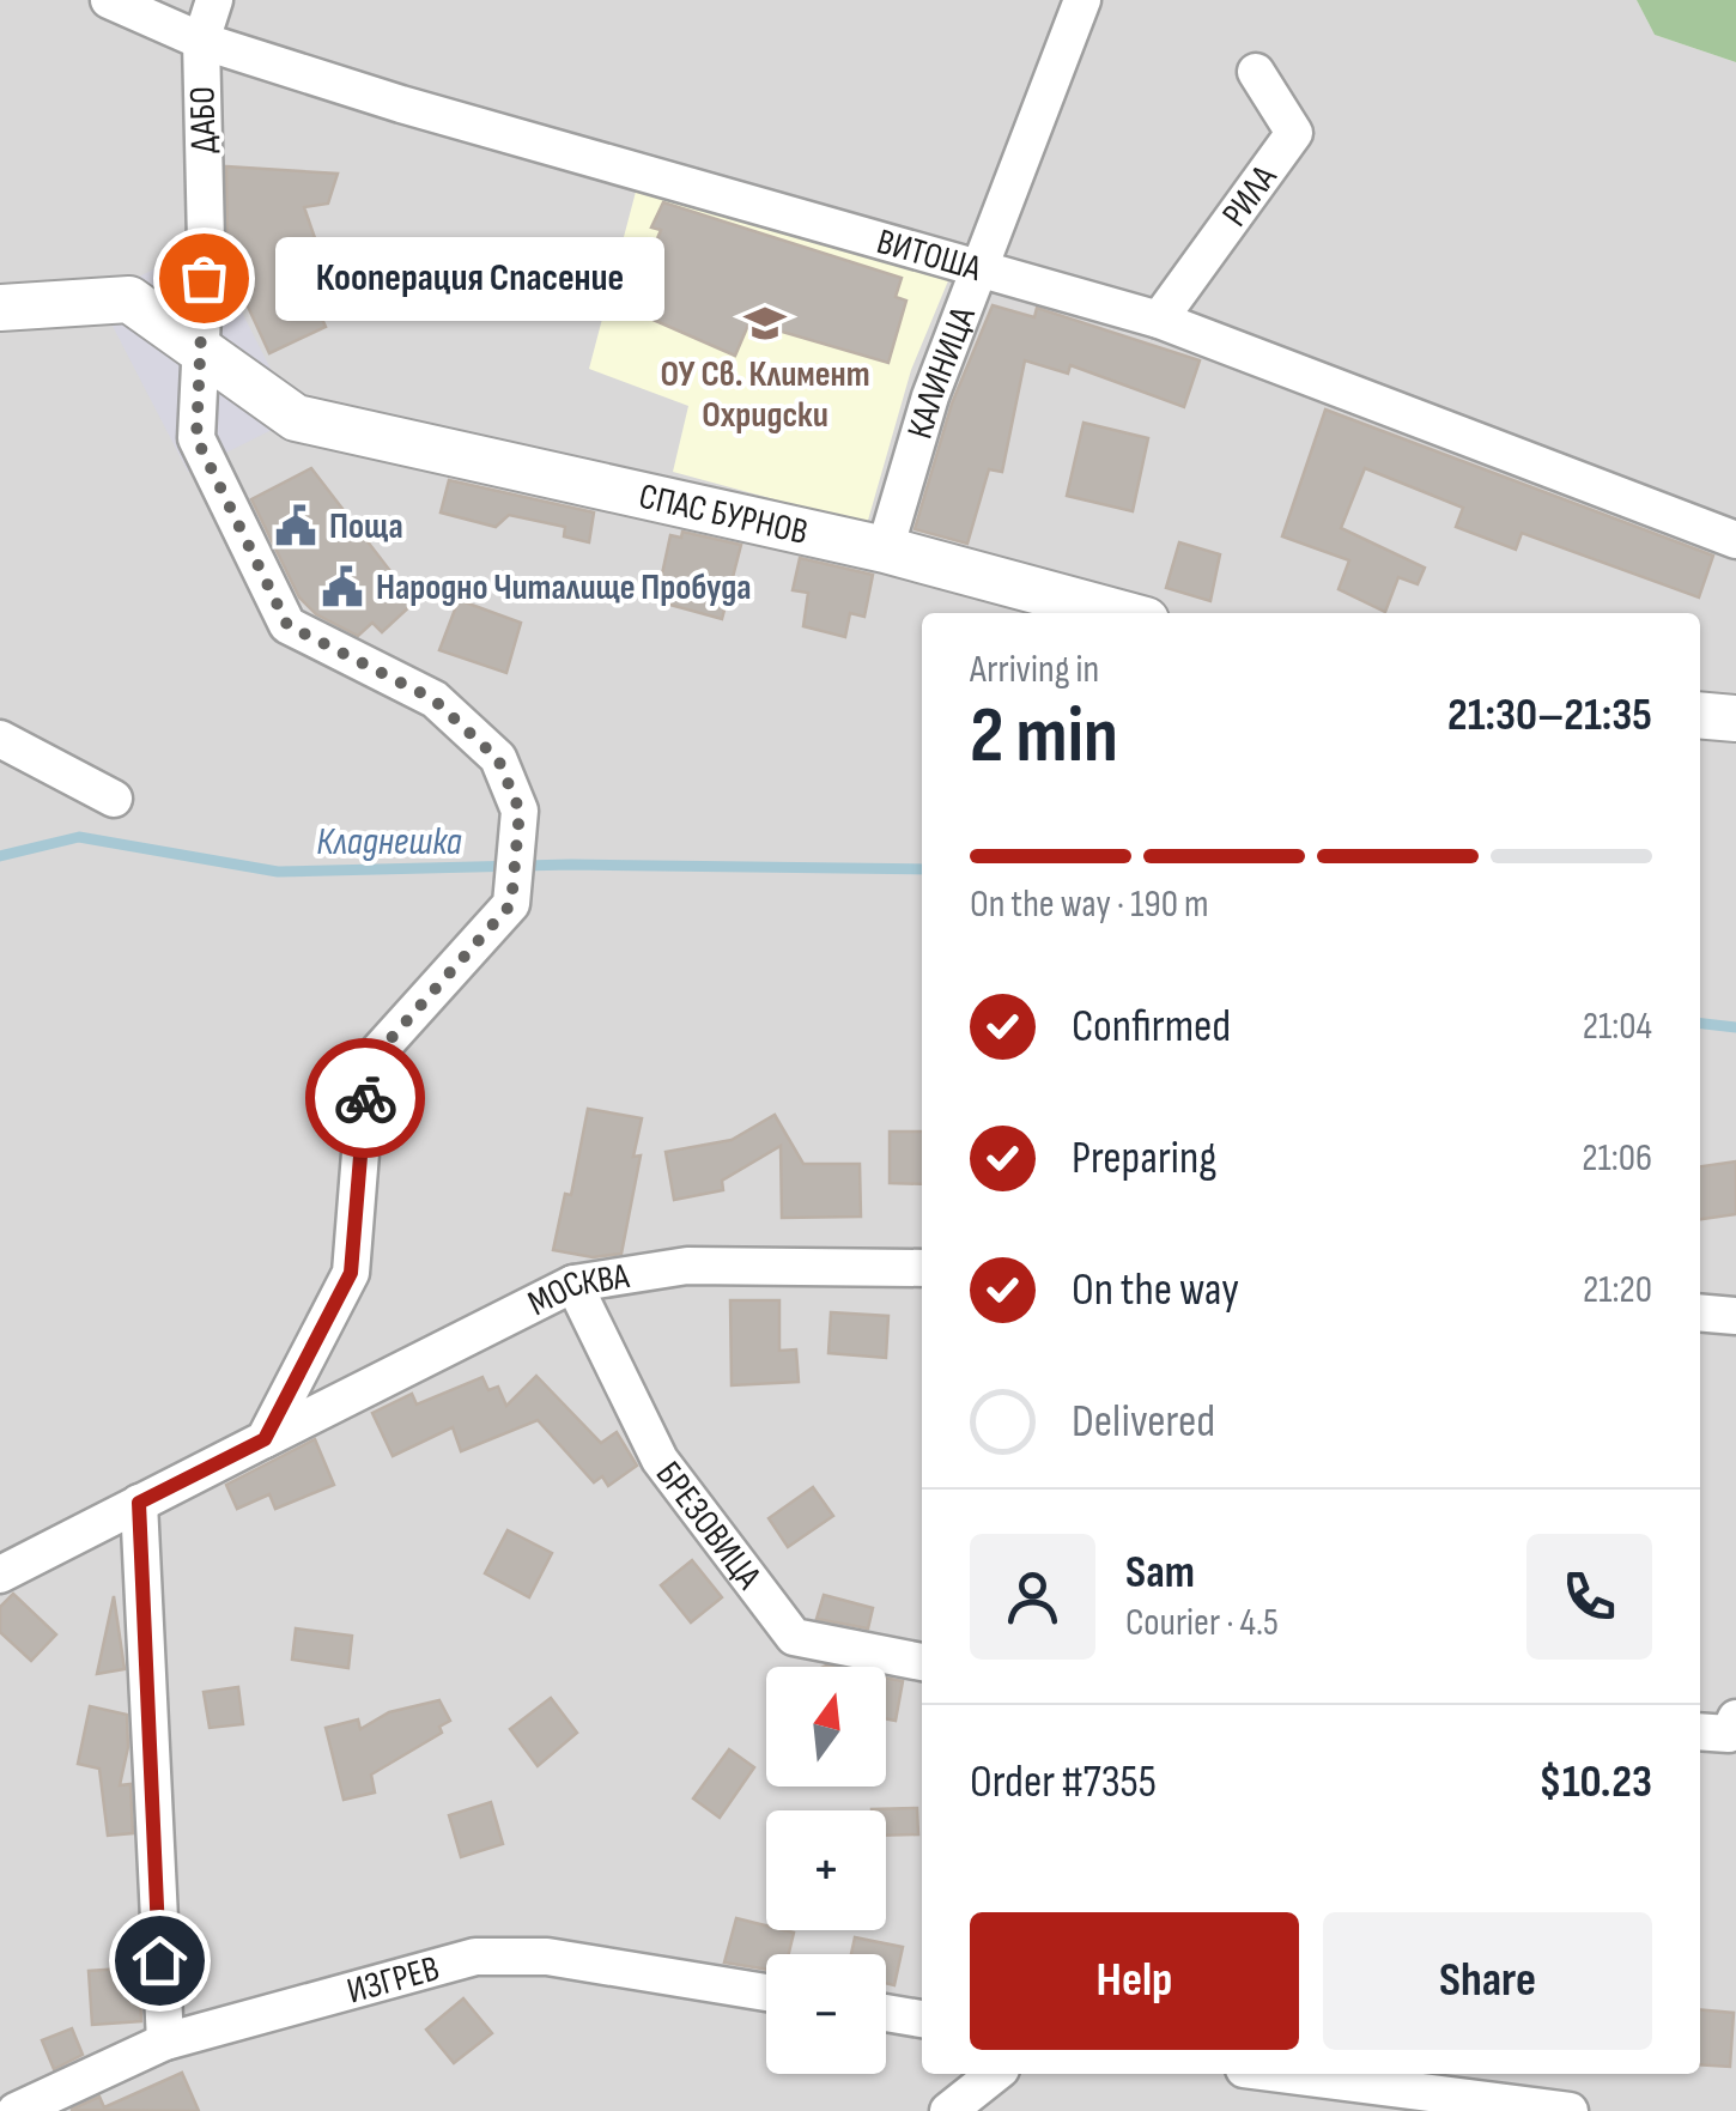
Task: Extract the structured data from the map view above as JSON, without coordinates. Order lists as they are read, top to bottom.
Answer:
{
  "streets": {
    "street": [
      "ДАБО",
      "РИЛА",
      "ВИТОША",
      "КАЛИНИЦА",
      "СПАС БУРНОВ",
      "МОСКВА",
      "БРЕЗОВИЦА",
      "ИЗГРЕВ"
    ]
  },
  "crossings": [
    ["ДАБО", "ВИТОША"],
    ["ДАБО", "СПАС БУРНОВ"],
    ["ДАБО", "МОСКВА"],
    ["РИЛА", "ВИТОША"],
    ["ВИТОША", "КАЛИНИЦА"],
    ["КАЛИНИЦА", "СПАС БУРНОВ"],
    ["МОСКВА", "БРЕЗОВИЦА"]
  ],
  "water": ["Кладнешка"],
  "places": {
    "other": ["Кооперация Спасение"],
    "school or university": ["ОУ Св. Климент Охридски"],
    "public building": ["Поща", "Народно Читалище Пробуда"]
  },
  "north": "top",
  "page": {
    "bubble": "Кооперация Спасение",
    "heading": ["2 min", "Arriving in", "21:30–21:35"],
    "panel": [
      "Sam",
      "Courier · 4.5",
      "Order #7355",
      "$10.23"
    ],
    "bar": "On the way · 190 m",
    "list": [
      ["Confirmed", "21:04"],
      ["Preparing", "21:06"],
      ["On the way", "21:20"],
      "Delivered"
    ],
    "map_buttons": ["+", "−"],
    "buttons": ["Help", "Share"]
  }
}
